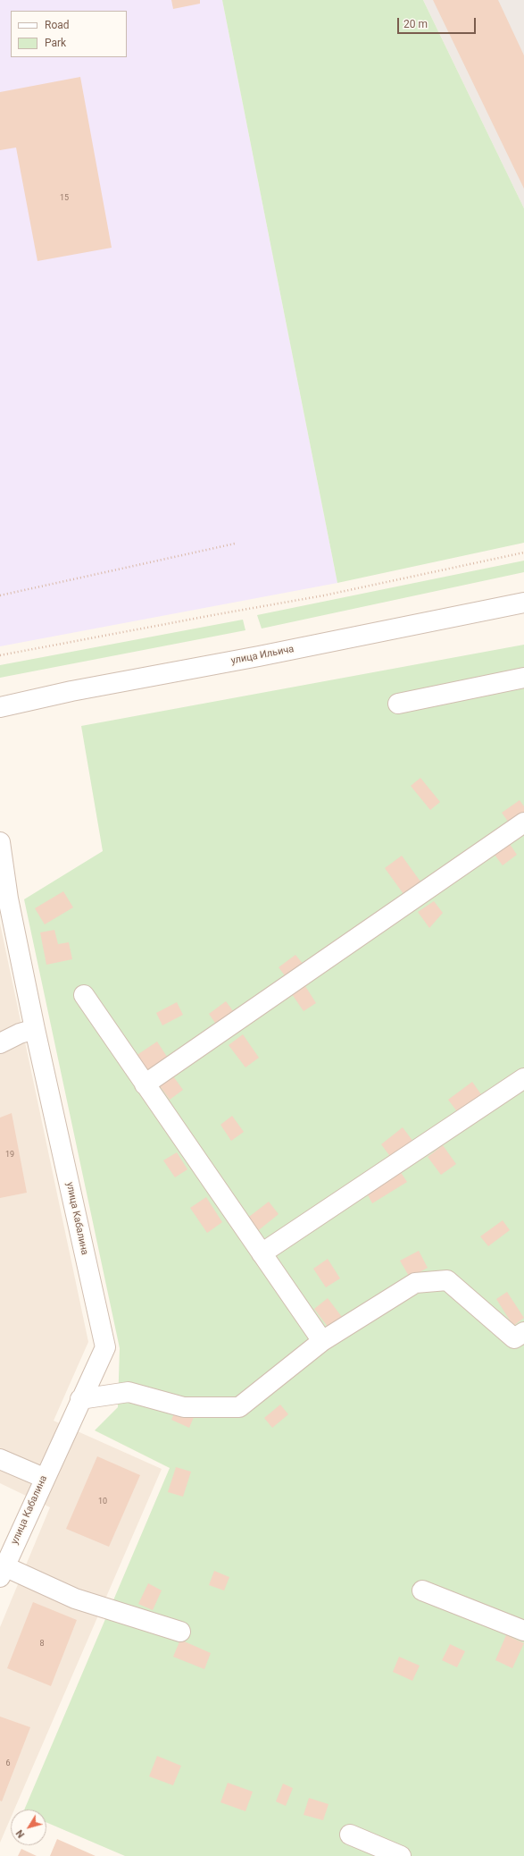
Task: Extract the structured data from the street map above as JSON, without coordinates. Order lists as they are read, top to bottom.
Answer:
{
  "streets": {
    "street": ["улица Ильича", "улица Кабалина"]
  },
  "house_numbers": [
    "15",
    "19",
    "10",
    "8",
    "6"
  ],
  "legend": ["Road", "Park"],
  "scale_bar": "20 m",
  "north": "bottom left"
}
